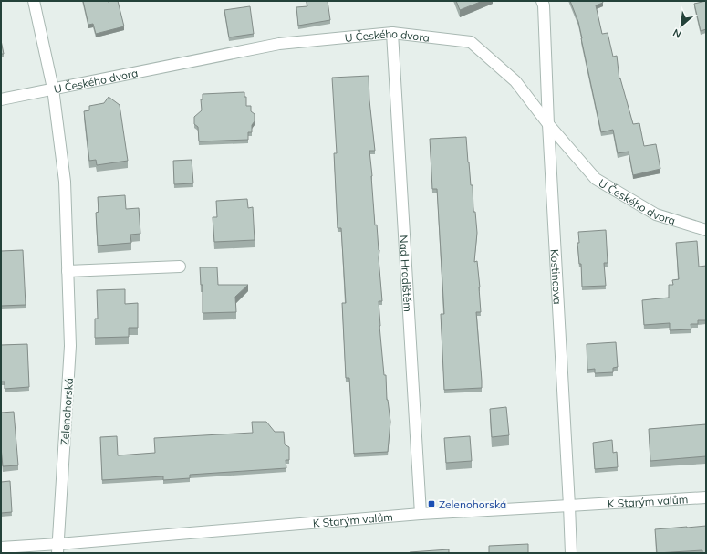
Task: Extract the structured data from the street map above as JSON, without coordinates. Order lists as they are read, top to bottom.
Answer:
{
  "streets": {
    "street": [
      "U Českého dvora",
      "Nad Hradištěm",
      "Kostincova",
      "Zelenohorská",
      "K Starým valům"
    ]
  },
  "crossings": [
    ["U Českého dvora", "Nad Hradištěm"],
    ["U Českého dvora", "Kostincova"],
    ["U Českého dvora", "Zelenohorská"],
    ["Nad Hradištěm", "K Starým valům"],
    ["Kostincova", "K Starým valům"],
    ["Zelenohorská", "K Starým valům"]
  ],
  "places": {
    "transit": ["Zelenohorská"]
  },
  "north": "bottom left"
}
